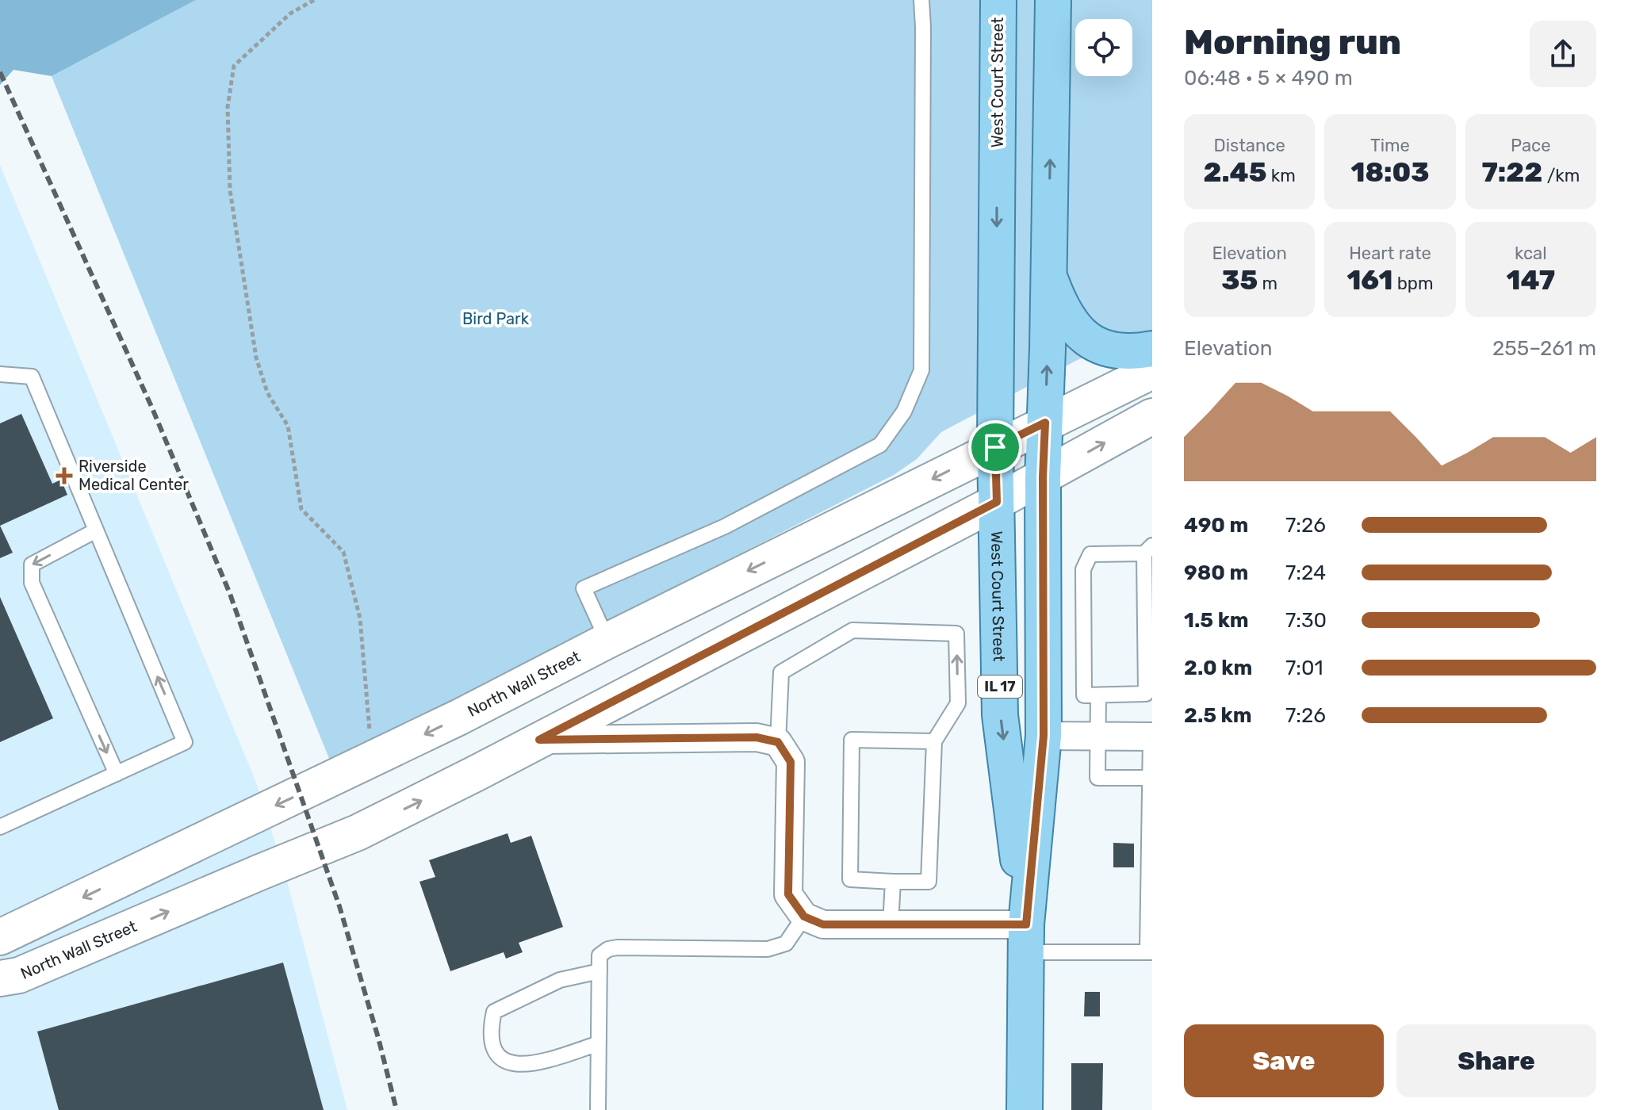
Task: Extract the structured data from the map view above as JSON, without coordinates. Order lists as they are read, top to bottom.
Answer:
{
  "streets": {
    "main road": ["West Court Street", "North Wall Street", "IL 17"]
  },
  "crossings": [
    ["West Court Street", "North Wall Street"]
  ],
  "parks": ["Bird Park"],
  "places": {
    "health": ["Riverside Medical Center"]
  },
  "page": {
    "heading": ["Morning run", "06:48 · 5 × 490 m"],
    "stats": [
      ["Distance", "2.45 km"],
      ["Time", "18:03"],
      ["Pace", "7:22 /km"],
      ["Elevation", "35 m"],
      ["Heart rate", "161 bpm"],
      ["kcal", "147"]
    ],
    "chart": ["Elevation", "255–261 m"],
    "list": [
      {
        "name": "490 m",
        "note": "7:26"
      },
      {
        "name": "980 m",
        "note": "7:24"
      },
      {
        "name": "1.5 km",
        "note": "7:30"
      },
      {
        "name": "2.0 km",
        "note": "7:01"
      },
      {
        "name": "2.5 km",
        "note": "7:26"
      }
    ],
    "buttons": ["Save", "Share"]
  }
}
